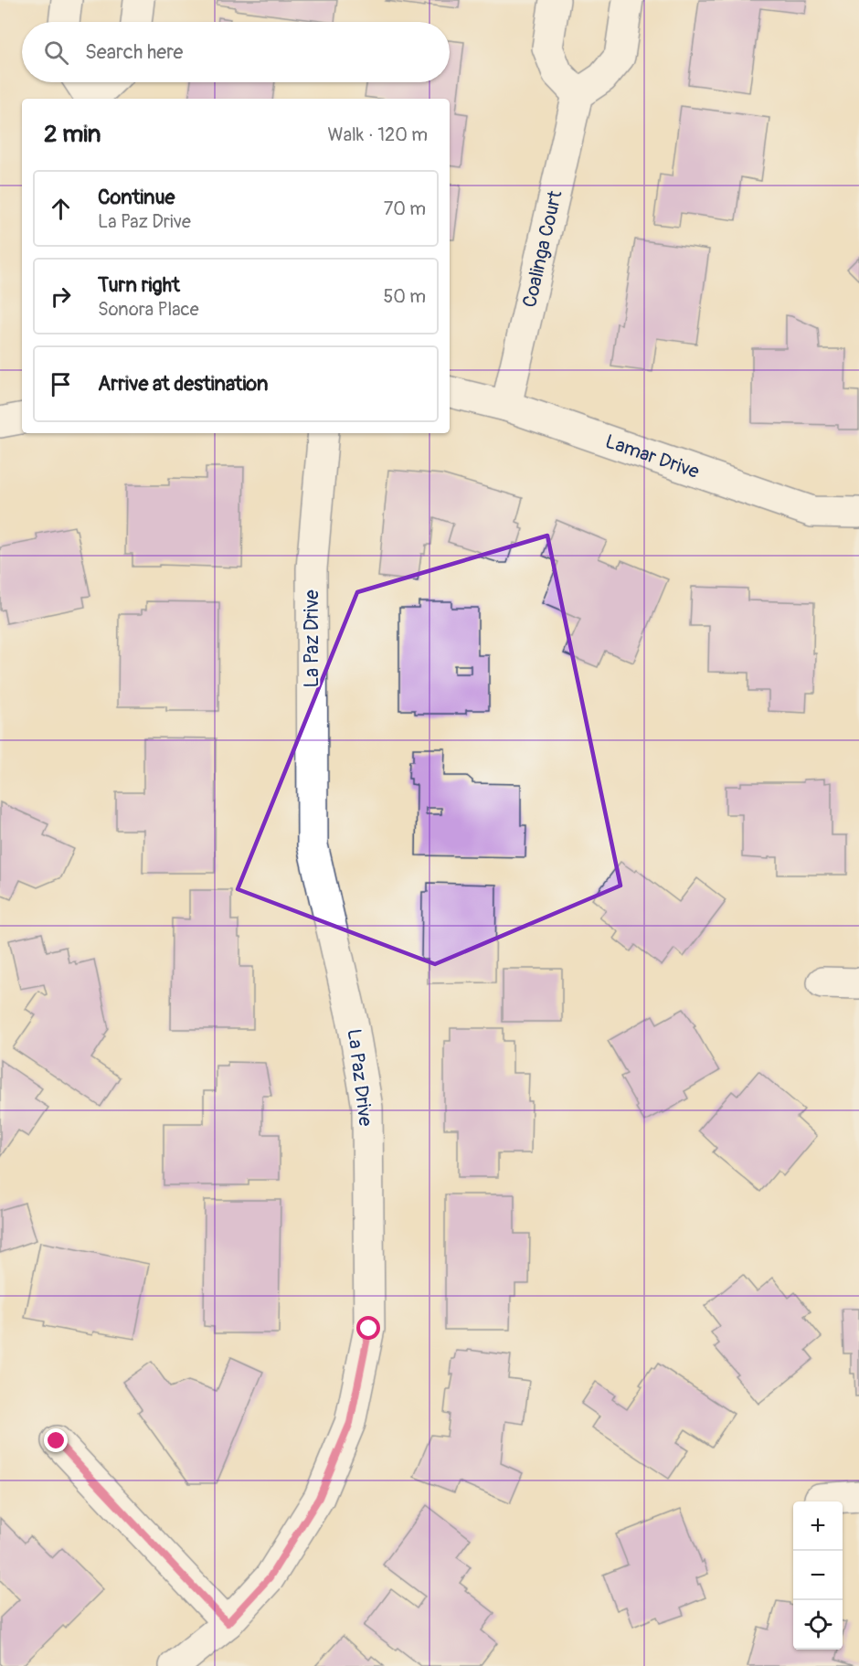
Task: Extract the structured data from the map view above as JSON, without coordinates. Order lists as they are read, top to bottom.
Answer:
{
  "streets": {
    "street": ["Coalinga Court", "Lamar Drive", "La Paz Drive"]
  },
  "crossings": [
    ["Coalinga Court", "Lamar Drive"]
  ],
  "page": {
    "search": "Search here",
    "heading": ["2 min", "Walk · 120 m"],
    "list": [
      ["Continue", "La Paz Drive", "70 m"],
      ["Turn right", "Sonora Place", "50 m"],
      "Arrive at destination"
    ],
    "map_buttons": ["+", "−"]
  }
}
